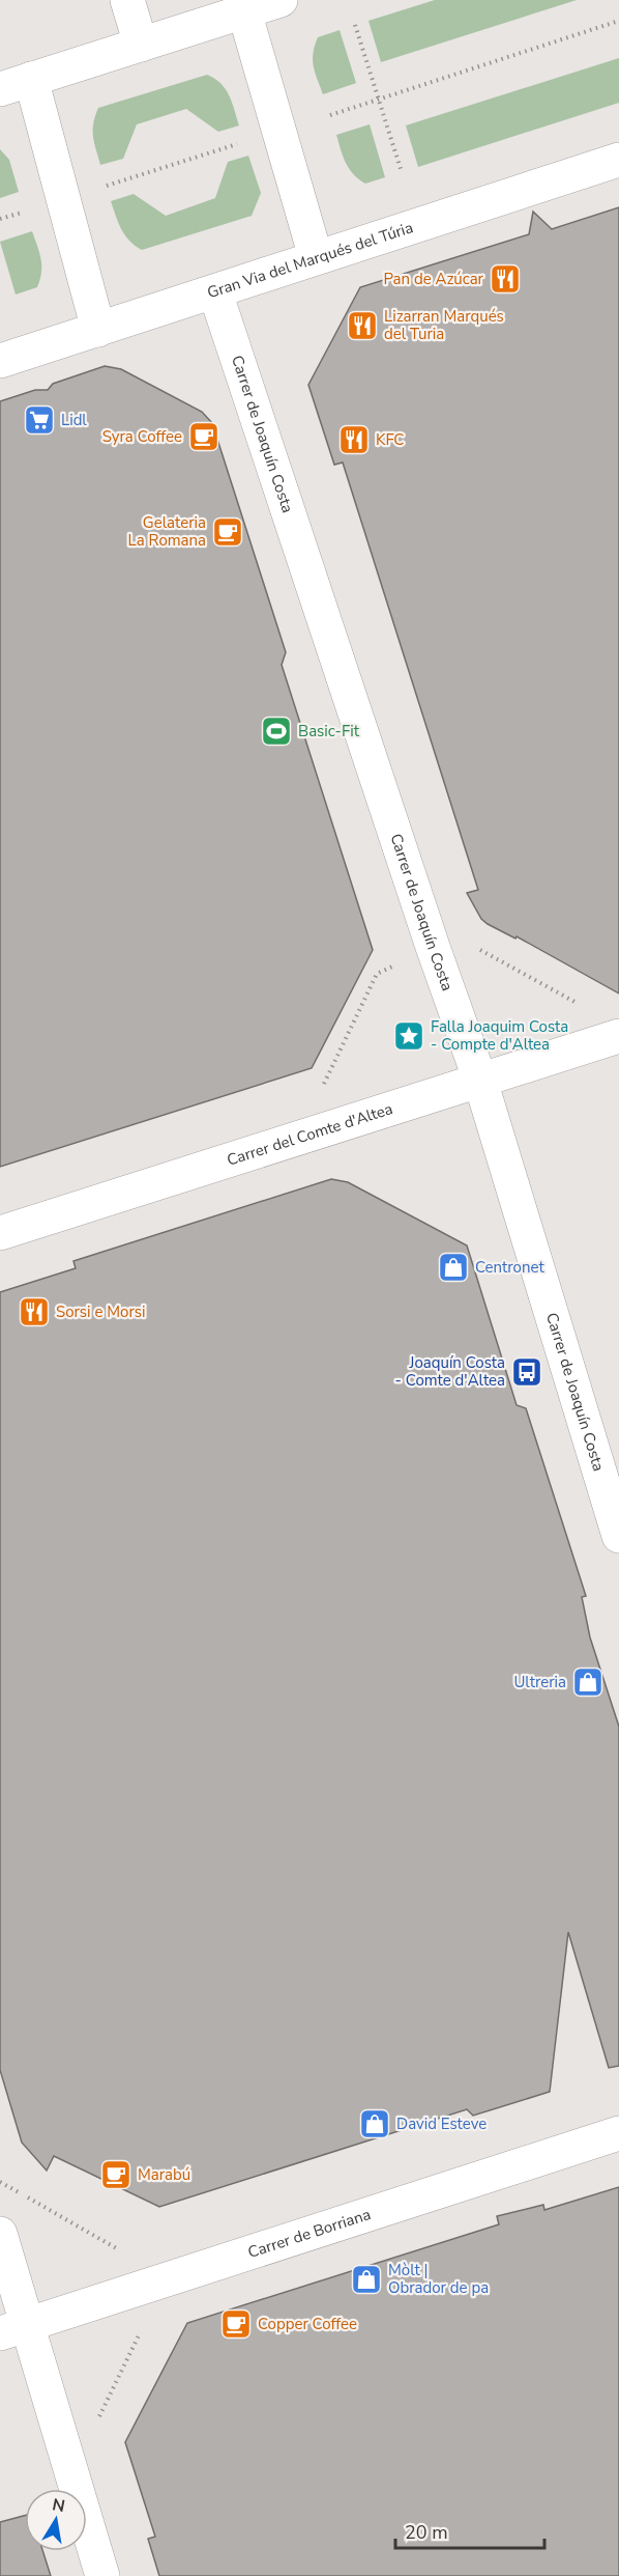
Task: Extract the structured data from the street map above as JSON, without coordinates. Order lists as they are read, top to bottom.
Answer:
{
  "streets": {
    "street": [
      "Gran Via del Marqués del Túria",
      "Carrer de Joaquín Costa",
      "Carrer del Comte d'Altea",
      "Carrer de Borriana"
    ]
  },
  "crossings": [
    ["Gran Via del Marqués del Túria", "Carrer de Joaquín Costa"],
    ["Carrer de Joaquín Costa", "Carrer del Comte d'Altea"]
  ],
  "places": {
    "restaurant": [
      "Pan de Azúcar",
      "Lizarran Marqués del Turia",
      "KFC",
      "Sorsi e Morsi"
    ],
    "supermarket": ["Lidl"],
    "cafe": [
      "Syra Coffee",
      "Gelateria La Romana",
      "Marabú",
      "Copper Coffee"
    ],
    "sports": ["Basic-Fit"],
    "place": ["Falla Joaquim Costa - Compte d'Altea"],
    "shop": [
      "Centronet",
      "Ultreria",
      "David Esteve",
      "Mòlt | Obrador de pa"
    ],
    "bus stop": ["Joaquín Costa - Comte d'Altea"]
  },
  "scale_bar": "20 m",
  "north": "top"
}
